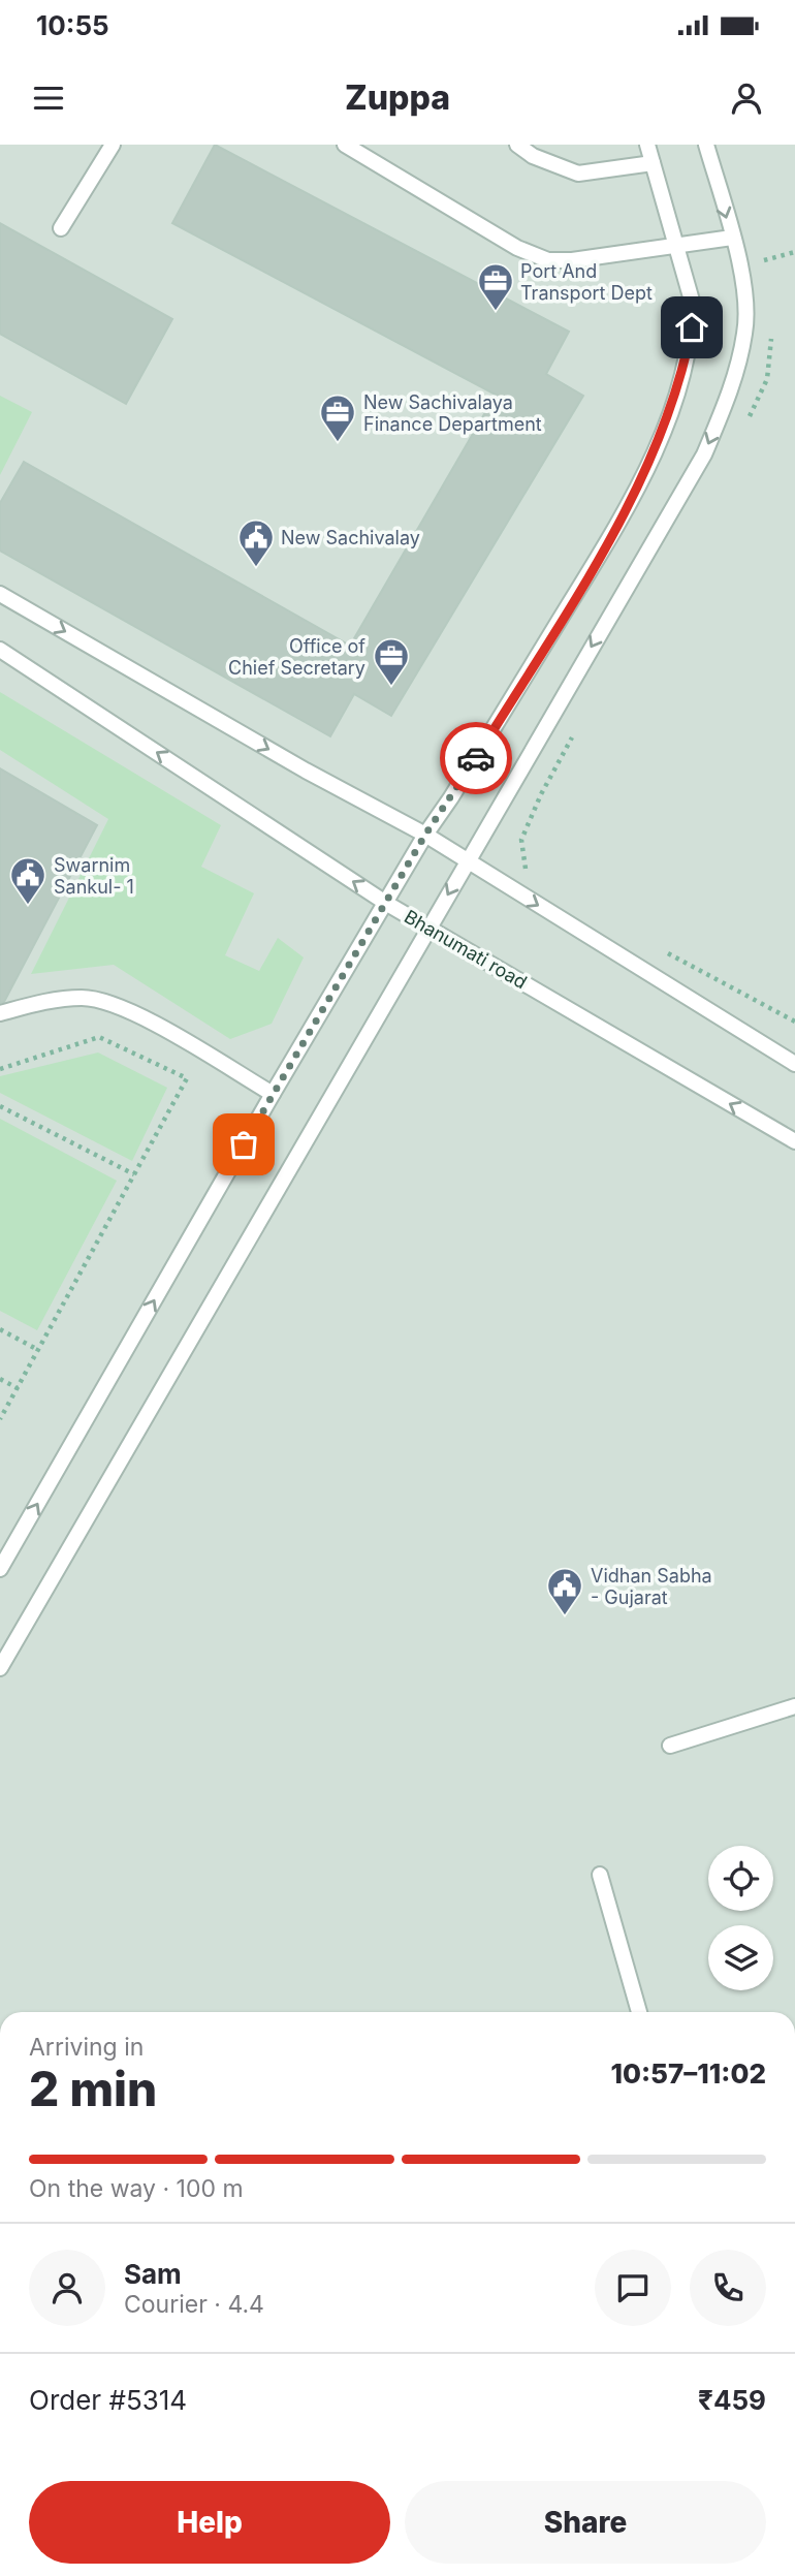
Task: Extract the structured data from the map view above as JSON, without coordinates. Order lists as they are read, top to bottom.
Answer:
{
  "streets": {
    "lane": ["Bhanumati road"]
  },
  "places": {
    "office": ["Port And Transport Dept", "New Sachivalaya Finance Department", "Office of Chief Secretary"],
    "public building": ["New Sachivalay", "Swarnim Sankul- 1", "Vidhan Sabha - Gujarat"]
  },
  "page": {
    "status": "10:55",
    "header": "Zuppa",
    "heading": ["2 min", "Arriving in", "10:57–11:02"],
    "panel": [
      "Sam",
      "Courier · 4.4",
      "Order #5314",
      "₹459"
    ],
    "bar": "On the way · 100 m",
    "buttons": ["Help", "Share"]
  }
}
